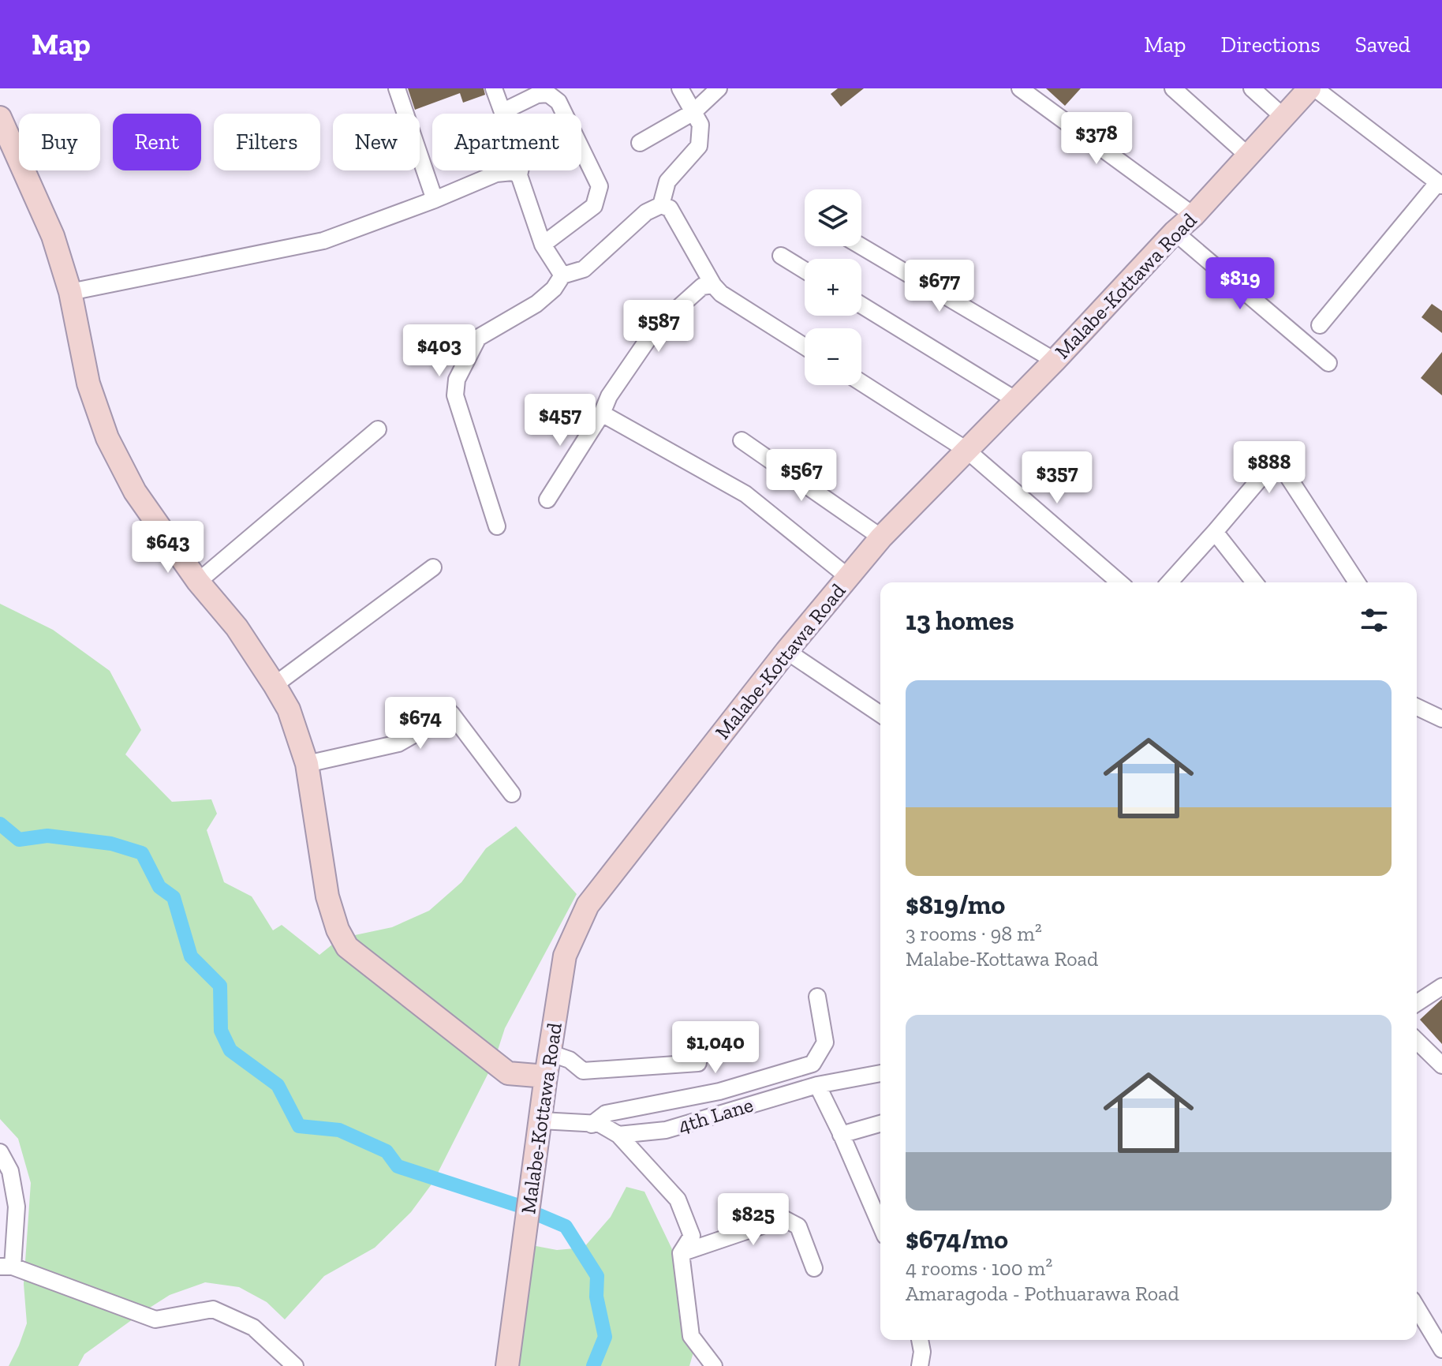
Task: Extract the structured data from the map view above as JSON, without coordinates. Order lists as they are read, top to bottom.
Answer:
{
  "streets": {
    "main road": ["Malabe-Kottawa Road"],
    "street": ["4th Lane"]
  },
  "page": {
    "header": "Map",
    "nav": ["Map", "Directions", "Saved"],
    "price": [
      "$378",
      "$819",
      "$677",
      "$587",
      "$403",
      "$457",
      "$888",
      "$567",
      "$357",
      "$643",
      "$674",
      "$1,040",
      "$825"
    ],
    "chip": [
      "Buy",
      "Rent",
      "Filters",
      "New",
      "Apartment"
    ],
    "map_buttons": ["+", "−"],
    "heading": "13 homes",
    "list": [
      {
        "name": "$819/mo",
        "note": "3 rooms · 98 m² · Malabe-Kottawa Road"
      },
      {
        "name": "$674/mo",
        "note": "4 rooms · 100 m² · Amaragoda - Pothuarawa Road"
      }
    ]
  }
}
